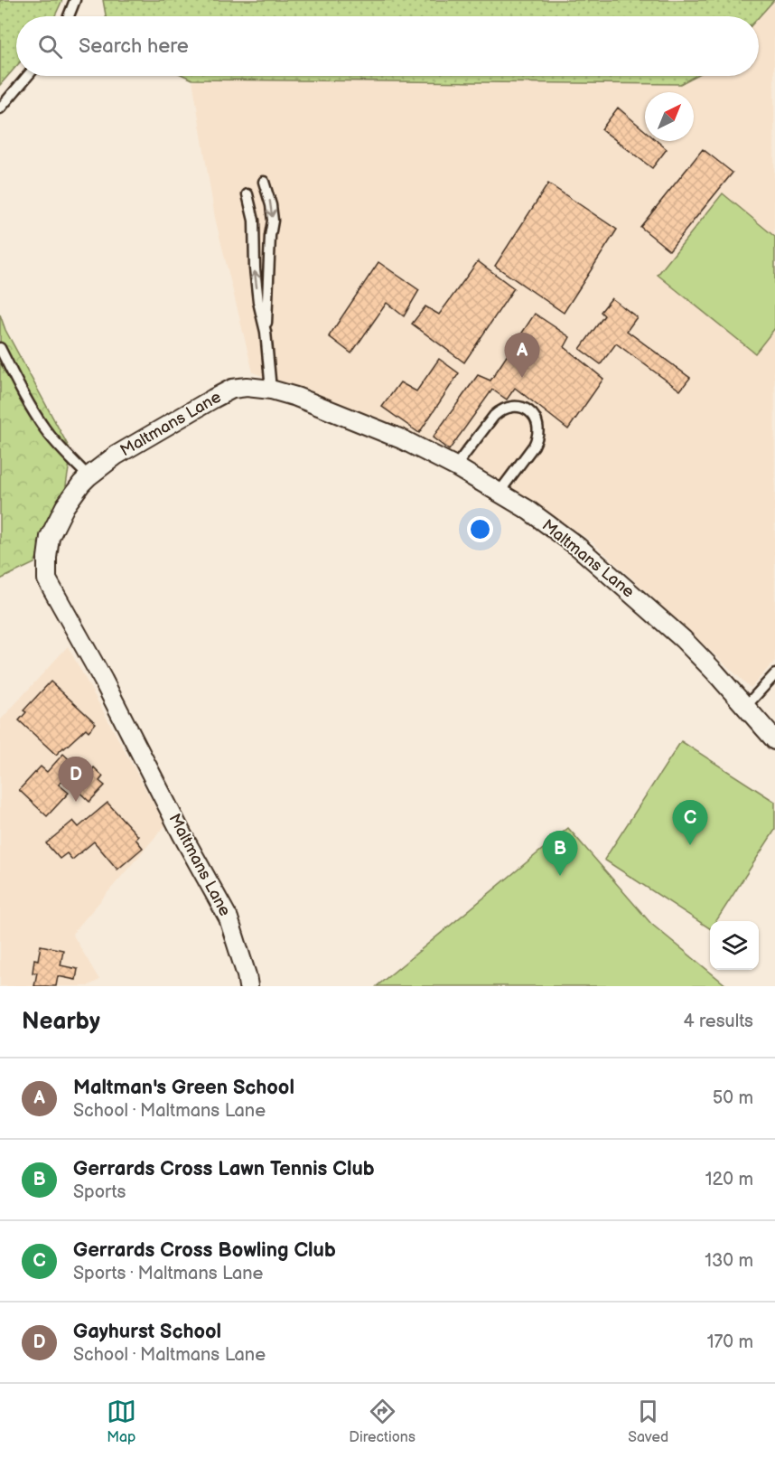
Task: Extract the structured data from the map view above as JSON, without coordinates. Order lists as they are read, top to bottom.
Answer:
{
  "streets": {
    "street": ["Maltmans Lane"]
  },
  "north": "top right",
  "page": {
    "search": "Search here",
    "pins": [
      "A",
      "D",
      "C",
      "B"
    ],
    "heading": ["Nearby", "4 results"],
    "list": [
      {
        "mark": "A",
        "name": "Maltman's Green School",
        "note": "School · Maltmans Lane",
        "value": "50 m"
      },
      {
        "mark": "B",
        "name": "Gerrards Cross Lawn Tennis Club",
        "note": "Sports",
        "value": "120 m"
      },
      {
        "mark": "C",
        "name": "Gerrards Cross Bowling Club",
        "note": "Sports · Maltmans Lane",
        "value": "130 m"
      },
      {
        "mark": "D",
        "name": "Gayhurst School",
        "note": "School · Maltmans Lane",
        "value": "170 m"
      }
    ],
    "nav": ["Map", "Directions", "Saved"]
  }
}
